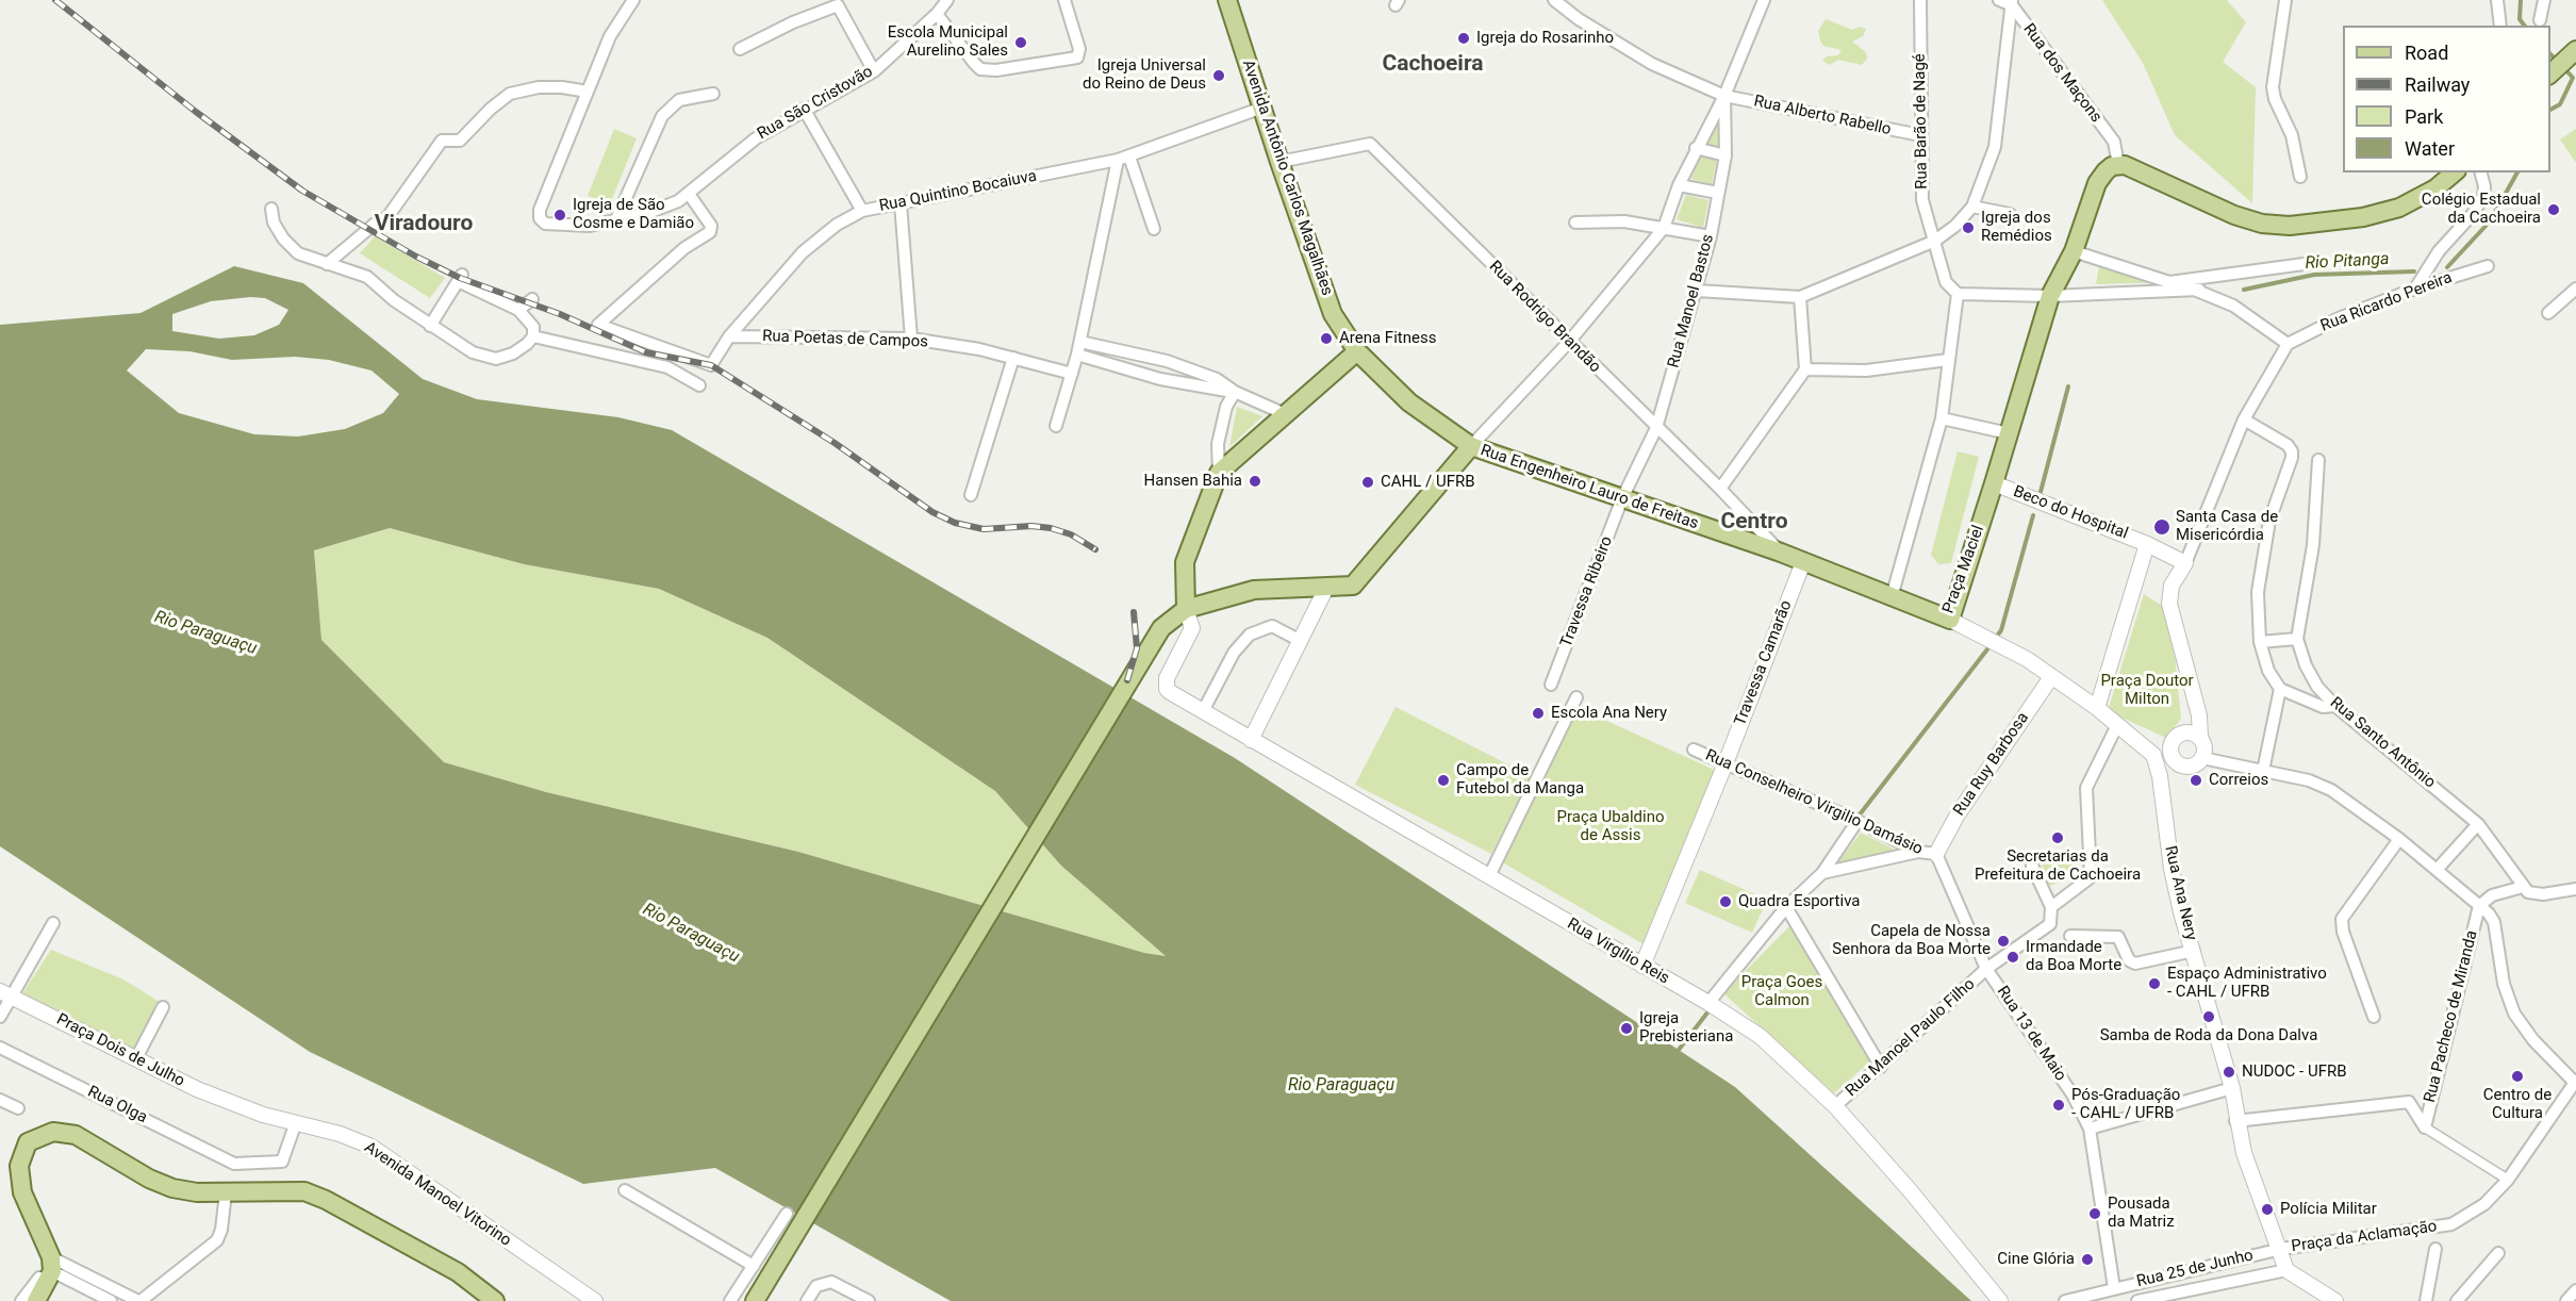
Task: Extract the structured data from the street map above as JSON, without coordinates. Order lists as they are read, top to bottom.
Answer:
{
  "streets": {
    "main road": ["Avenida Antônio Carlos Magalhães", "Rua Engenheiro Lauro de Freitas", "Praça Maciel"],
    "street": [
      "Rua dos Maçons",
      "Rua São Cristovão",
      "Rua Alberto Rabello",
      "Rua Barão de Nagé",
      "Rua Quintino Bocaiuva",
      "Rua Manoel Bastos",
      "Rua Ricardo Pereira",
      "Rua Rodrigo Brandão",
      "Rua Poetas de Campos",
      "Beco do Hospital",
      "Travessa Ribeiro",
      "Travessa Camarão",
      "Rua Santo Antônio",
      "Rua Ruy Barbosa",
      "Rua Conselheiro Virgilio Damásio",
      "Rua Ana Nery",
      "Rua Virgílio Reis",
      "Rua Pacheco de Miranda",
      "Rua 13 de Maio",
      "Rua Manoel Paulo Filho",
      "Praça Dois de Julho",
      "Rua Olga",
      "Avenida Manoel Vitorino",
      "Praça da Aclamação",
      "Rua 25 de Junho"
    ]
  },
  "crossings": [
    ["Rua dos Maçons", "Praça Maciel"],
    ["Rua São Cristovão", "Rua Quintino Bocaiuva"],
    ["Rua Alberto Rabello", "Rua Barão de Nagé"],
    ["Rua Alberto Rabello", "Rua Manoel Bastos"],
    ["Avenida Antônio Carlos Magalhães", "Rua Quintino Bocaiuva"],
    ["Avenida Antônio Carlos Magalhães", "Rua Rodrigo Brandão"],
    ["Avenida Antônio Carlos Magalhães", "Rua Engenheiro Lauro de Freitas"],
    ["Rua Quintino Bocaiuva", "Rua Poetas de Campos"],
    ["Rua Manoel Bastos", "Rua Rodrigo Brandão"],
    ["Rua Manoel Bastos", "Rua Engenheiro Lauro de Freitas"],
    ["Rua Manoel Bastos", "Travessa Ribeiro"],
    ["Rua Rodrigo Brandão", "Rua Engenheiro Lauro de Freitas"],
    ["Rua Engenheiro Lauro de Freitas", "Praça Maciel"],
    ["Rua Engenheiro Lauro de Freitas", "Travessa Ribeiro"],
    ["Rua Engenheiro Lauro de Freitas", "Travessa Camarão"],
    ["Beco do Hospital", "Praça Maciel"],
    ["Praça Maciel", "Travessa Camarão"],
    ["Travessa Camarão", "Rua Conselheiro Virgilio Damásio"],
    ["Rua Ruy Barbosa", "Rua Conselheiro Virgilio Damásio"],
    ["Rua Ruy Barbosa", "Rua 13 de Maio"],
    ["Rua Conselheiro Virgilio Damásio", "Rua 13 de Maio"],
    ["Rua Ana Nery", "Praça da Aclamação"],
    ["Rua Ana Nery", "Rua 25 de Junho"],
    ["Rua Virgílio Reis", "Rua Manoel Paulo Filho"],
    ["Rua 13 de Maio", "Rua Manoel Paulo Filho"],
    ["Rua 13 de Maio", "Rua 25 de Junho"],
    ["Praça Dois de Julho", "Avenida Manoel Vitorino"],
    ["Rua Olga", "Avenida Manoel Vitorino"],
    ["Praça da Aclamação", "Rua 25 de Junho"]
  ],
  "districts": ["Cachoeira", "Viradouro", "Centro"],
  "water": ["Rio Pitanga", "Rio Paraguaçu"],
  "parks": ["Praça Doutor Milton", "Praça Ubaldino de Assis", "Praça Goes Calmon"],
  "places": [
    "Igreja do Rosarinho",
    "Escola Municipal Aurelino Sales",
    "Igreja Universal do Reino de Deus",
    "Colégio Estadual da Cachoeira",
    "Igreja de São Cosme e Damião",
    "Igreja dos Remédios",
    "Arena Fitness",
    "Hansen Bahia",
    "CAHL / UFRB",
    "Santa Casa de Misericórdia",
    "Escola Ana Nery",
    "Campo de Futebol da Manga",
    "Correios",
    "Secretarias da Prefeitura de Cachoeira",
    "Quadra Esportiva",
    "Capela de Nossa Senhora da Boa Morte",
    "Irmandade da Boa Morte",
    "Espaço Administrativo - CAHL / UFRB",
    "Samba de Roda da Dona Dalva",
    "Igreja Prebisteriana",
    "NUDOC - UFRB",
    "Centro de Cultura",
    "Pós-Graduação - CAHL / UFRB",
    "Polícia Militar",
    "Pousada da Matriz",
    "Cine Glória"
  ],
  "legend": [
    "Road",
    "Railway",
    "Park",
    "Water"
  ]
}
